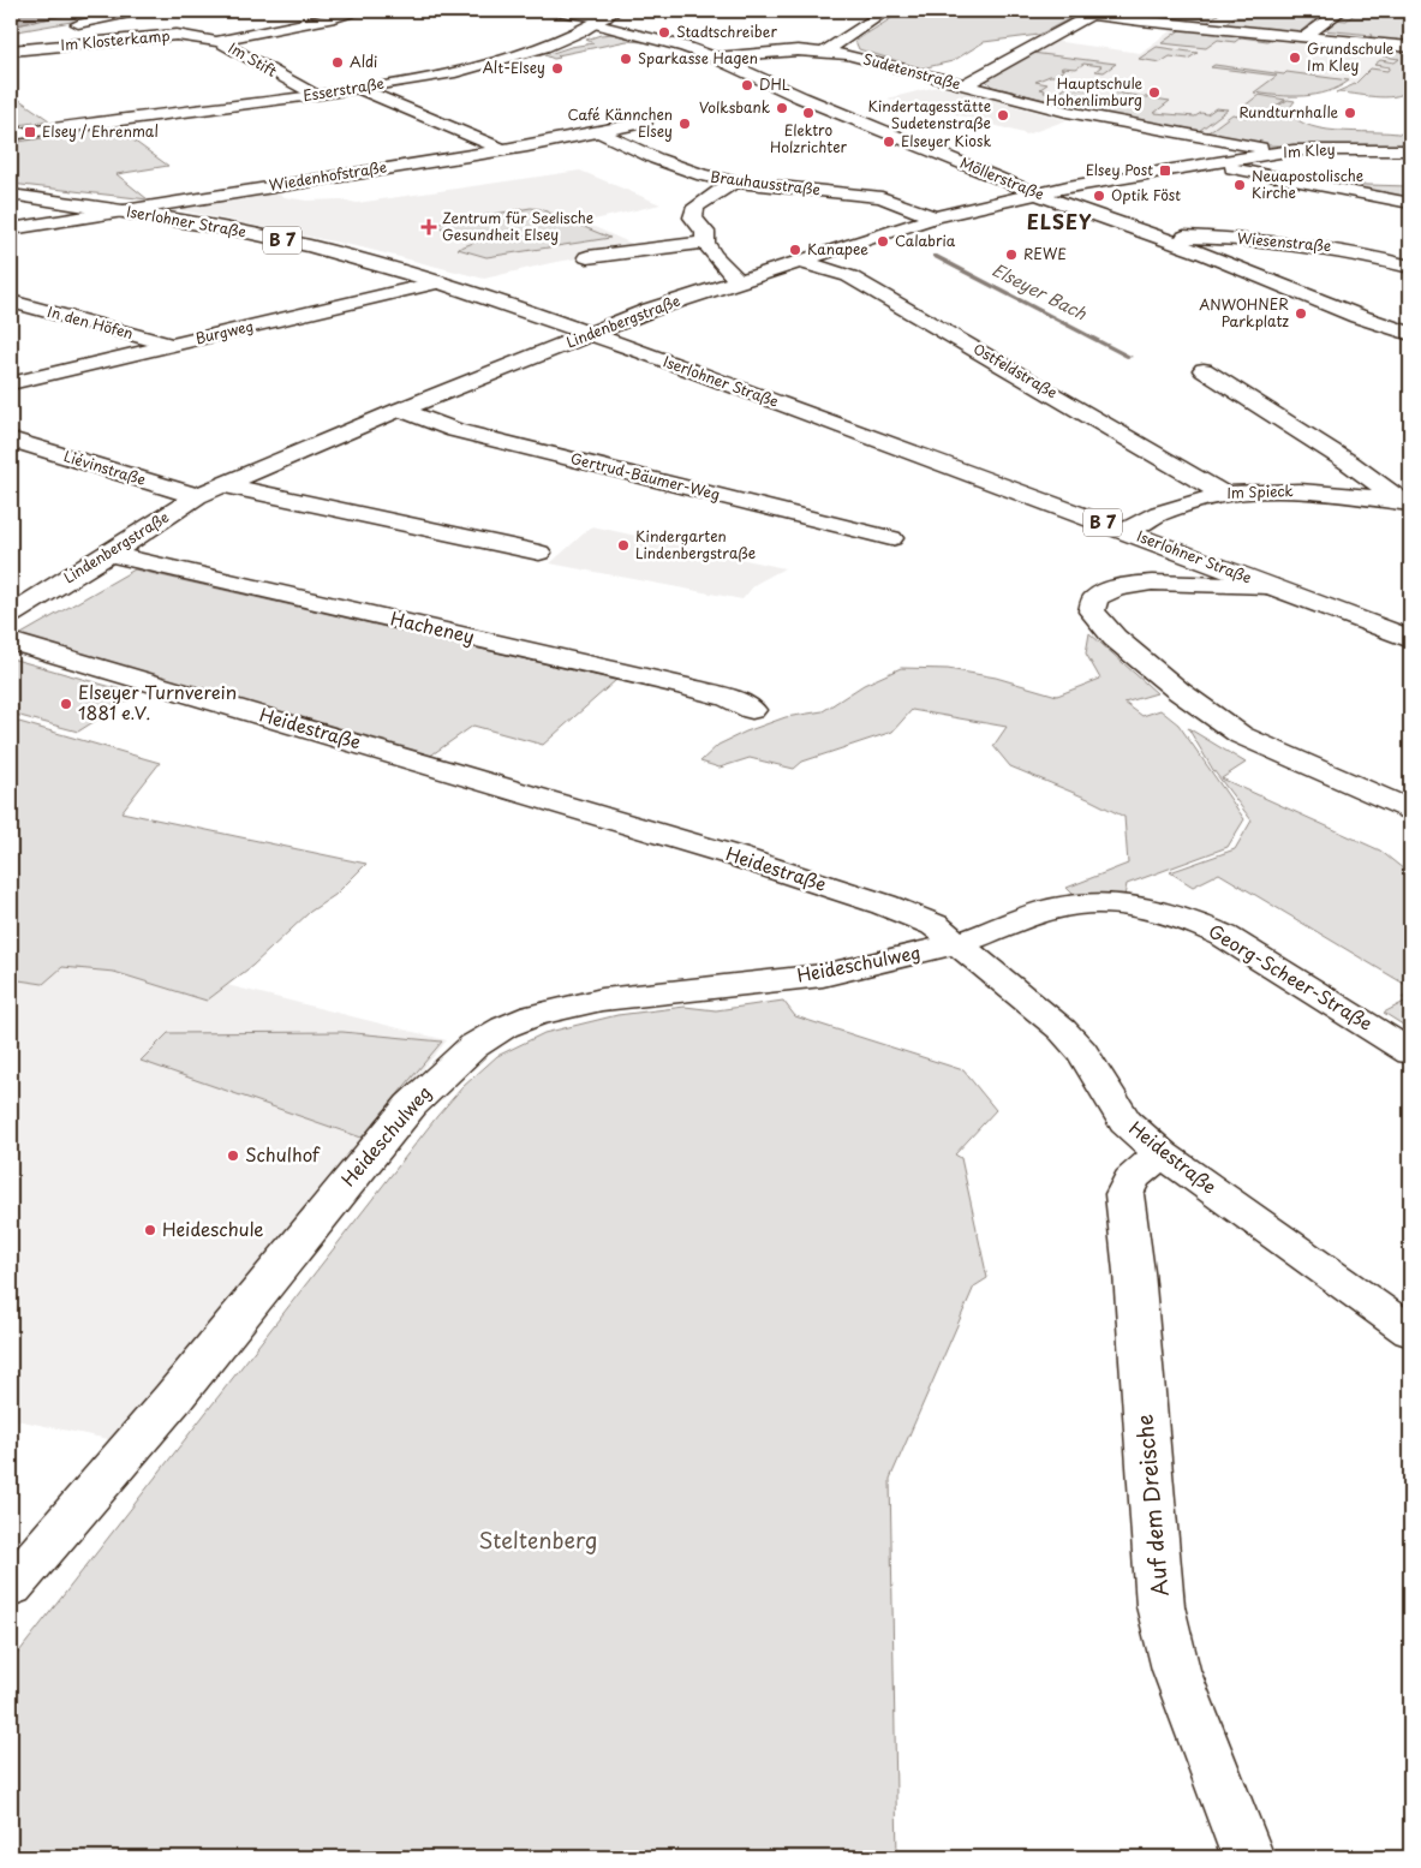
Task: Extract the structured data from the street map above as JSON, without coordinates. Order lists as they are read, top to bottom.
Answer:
{
  "streets": {
    "street": [
      "Im Klosterkamp",
      "Im Stift",
      "Sudetenstraße",
      "Esserstraße",
      "Im Kley",
      "Wiedenhofstraße",
      "Möllerstraße",
      "Brauhausstraße",
      "Iserlohner Straße",
      "B 7",
      "Wiesenstraße",
      "Lindenbergstraße",
      "In den Höfen",
      "Burgweg",
      "Ostfeldstraße",
      "Liévinstraße",
      "Gertrud-Bäumer-Weg",
      "Im Spieck",
      "Hacheney",
      "Heidestraße",
      "Heideschulweg",
      "Georg-Scheer-Straße",
      "Auf dem Dreische"
    ]
  },
  "crossings": [
    ["Im Klosterkamp", "Im Stift"],
    ["Im Stift", "Esserstraße"],
    ["Sudetenstraße", "Im Kley"],
    ["Sudetenstraße", "Möllerstraße"],
    ["Esserstraße", "Möllerstraße"],
    ["Im Kley", "Möllerstraße"],
    ["Im Kley", "Lindenbergstraße"],
    ["Wiedenhofstraße", "Brauhausstraße"],
    ["Wiedenhofstraße", "Iserlohner Straße"],
    ["Möllerstraße", "Wiesenstraße"],
    ["Möllerstraße", "Lindenbergstraße"],
    ["Brauhausstraße", "Lindenbergstraße"],
    ["Iserlohner Straße", "Lindenbergstraße"],
    ["Iserlohner Straße", "Burgweg"],
    ["Iserlohner Straße", "Im Spieck"],
    ["Lindenbergstraße", "Ostfeldstraße"],
    ["Lindenbergstraße", "Liévinstraße"],
    ["Lindenbergstraße", "Gertrud-Bäumer-Weg"],
    ["Lindenbergstraße", "Hacheney"],
    ["In den Höfen", "Burgweg"],
    ["Ostfeldstraße", "Im Spieck"],
    ["Heidestraße", "Heideschulweg"],
    ["Heidestraße", "Georg-Scheer-Straße"],
    ["Heidestraße", "Auf dem Dreische"],
    ["Heideschulweg", "Georg-Scheer-Straße"]
  ],
  "districts": ["ELSEY"],
  "water": ["Elseyer Bach"],
  "parks": ["Steltenberg"],
  "places": {
    "other": [
      "Stadtschreiber",
      "Grundschule Im Kley",
      "Sparkasse Hagen",
      "Aldi",
      "Alt-Elsey",
      "DHL",
      "Hauptschule Hohenlimburg",
      "Volksbank",
      "Elektro Holzrichter",
      "Rundturnhalle",
      "Kindertagesstätte Sudetenstraße",
      "Café Kännchen Elsey",
      "Elseyer Kiosk",
      "Neuapostolische Kirche",
      "Optik Föst",
      "Calabria",
      "Kanapee",
      "REWE",
      "ANWOHNER Parkplatz",
      "Kindergarten Lindenbergstraße",
      "Elseyer Turnverein 1881 e.V.",
      "Schulhof",
      "Heideschule"
    ],
    "transit": ["Elsey / Ehrenmal", "Elsey Post"],
    "health": ["Zentrum für Seelische Gesundheit Elsey"]
  }
}
